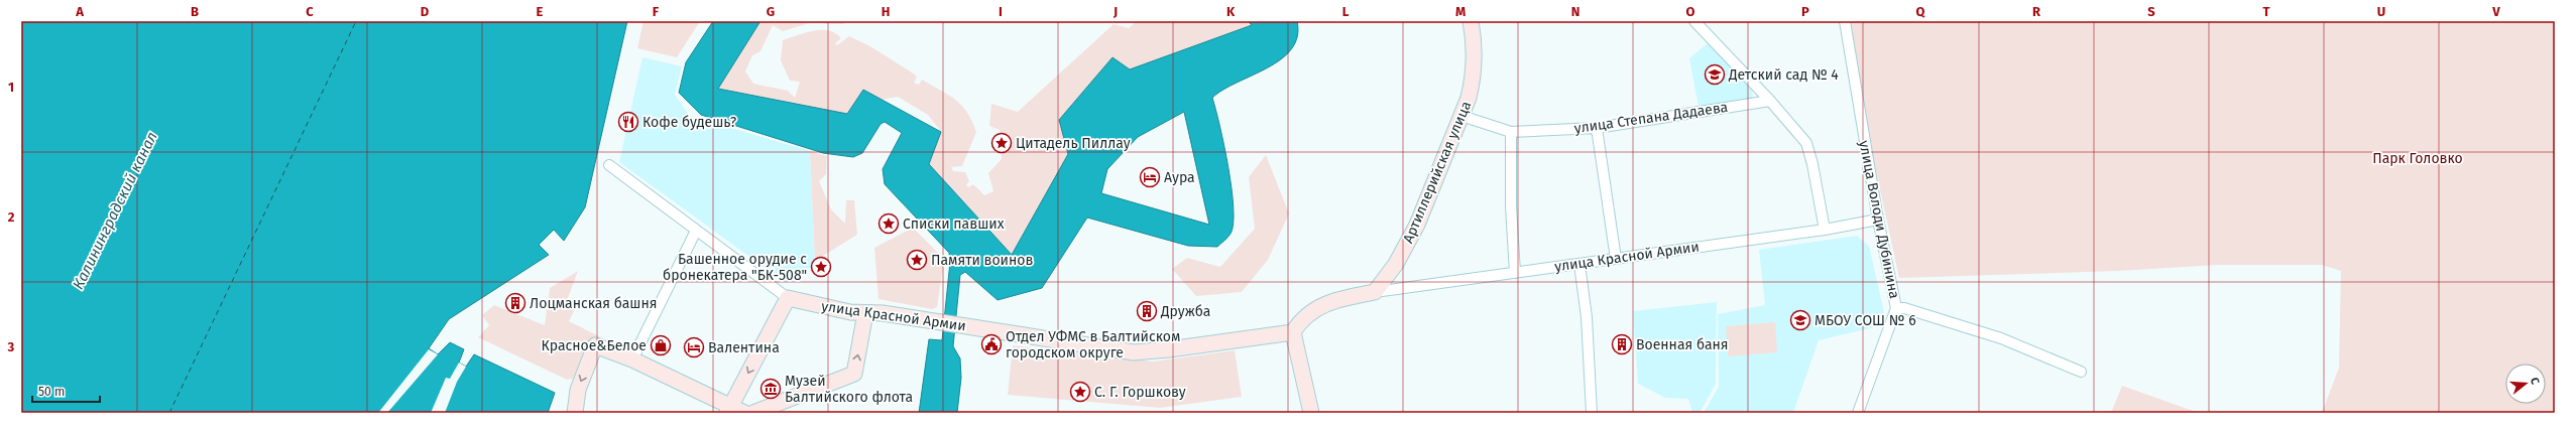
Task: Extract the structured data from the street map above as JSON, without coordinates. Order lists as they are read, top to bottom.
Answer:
{
  "streets": {
    "street": [
      "улица Степана Дадаева",
      "Артиллерийская улица",
      "улица Володи Дубинина",
      "улица Красной Армии"
    ]
  },
  "crossings": [
    ["улица Степана Дадаева", "Артиллерийская улица"],
    ["Артиллерийская улица", "улица Красной Армии"],
    ["улица Володи Дубинина", "улица Красной Армии"]
  ],
  "water": ["Калининградский канал"],
  "parks": ["Парк Головко"],
  "places": {
    "school or university": ["Детский сад № 4", "МБОУ СОШ № 6"],
    "restaurant": ["Кофе будешь?"],
    "place": [
      "Цитадель Пиллау",
      "Списки павших",
      "Памяти воинов",
      "Башенное орудие с бронекатера \"БК-508\"",
      "С. Г. Горшкову"
    ],
    "hotel": ["Аура", "Валентина"],
    "building": ["Лоцманская башня", "Дружба", "Военная баня"],
    "public building": ["Отдел УФМС в Балтийском городском округе"],
    "shop": ["Красное&Белое"],
    "museum": ["Музей Балтийского флота"]
  },
  "scale_bar": "50 m",
  "north": "right",
  "grid": {
    "columns": [
      "A",
      "B",
      "C",
      "D",
      "E",
      "F",
      "G",
      "H",
      "I",
      "J",
      "K",
      "L",
      "M",
      "N",
      "O",
      "P",
      "Q",
      "R",
      "S",
      "T",
      "U",
      "V"
    ],
    "rows": ["1", "2", "3"]
  }
}
